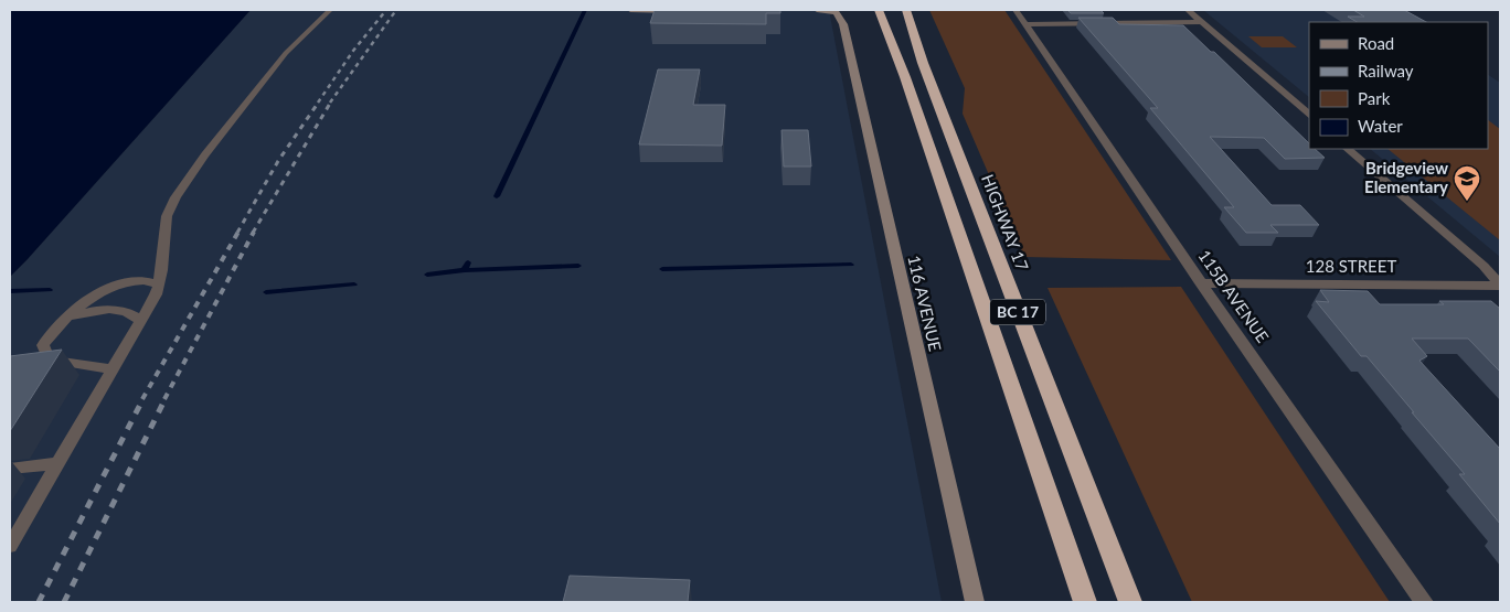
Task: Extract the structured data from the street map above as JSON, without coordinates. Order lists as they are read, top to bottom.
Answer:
{
  "streets": {
    "highway": ["HIGHWAY 17", "BC 17"],
    "street": ["128 STREET", "115B AVENUE", "116 AVENUE"]
  },
  "crossings": [
    ["128 STREET", "115B AVENUE"]
  ],
  "places": {
    "school or university": ["Bridgeview Elementary"]
  },
  "legend": [
    "Road",
    "Railway",
    "Park",
    "Water"
  ]
}
